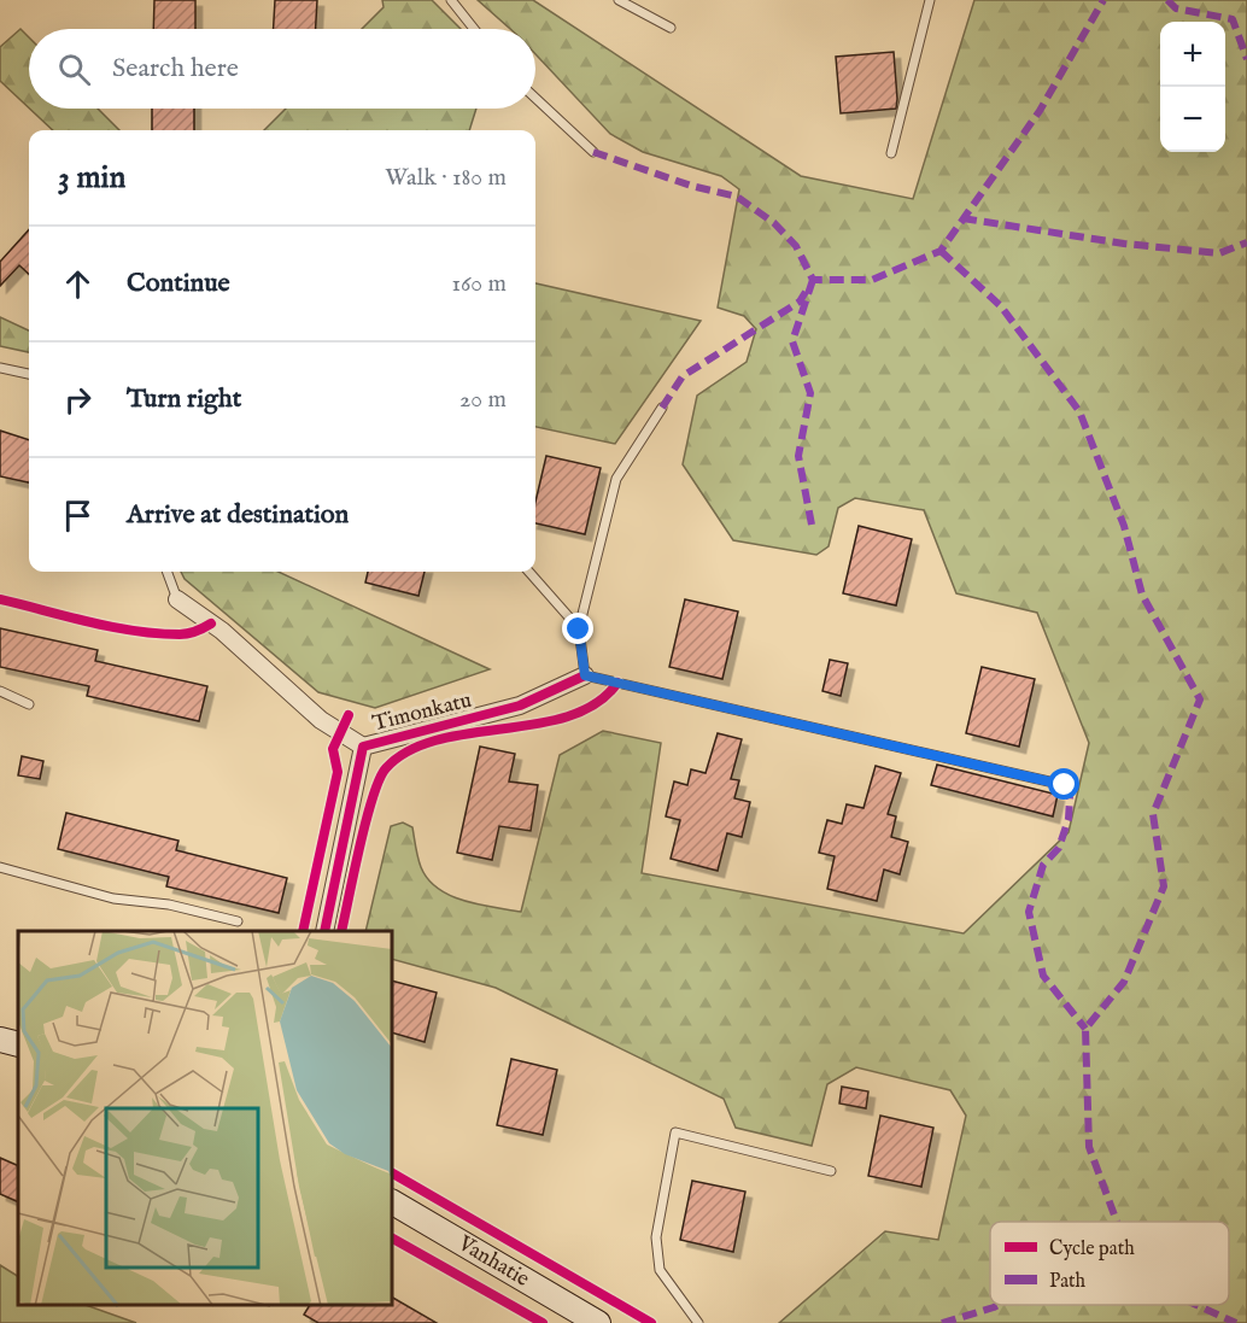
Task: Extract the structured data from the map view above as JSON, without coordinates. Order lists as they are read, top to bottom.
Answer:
{
  "streets": {
    "street": ["Timonkatu", "Vanhatie"]
  },
  "legend": ["Cycle path", "Path"],
  "page": {
    "map_buttons": ["+", "−"],
    "search": "Search here",
    "heading": ["3 min", "Walk · 180 m"],
    "list": [
      ["Continue", "160 m"],
      ["Turn right", "20 m"],
      "Arrive at destination"
    ]
  }
}
